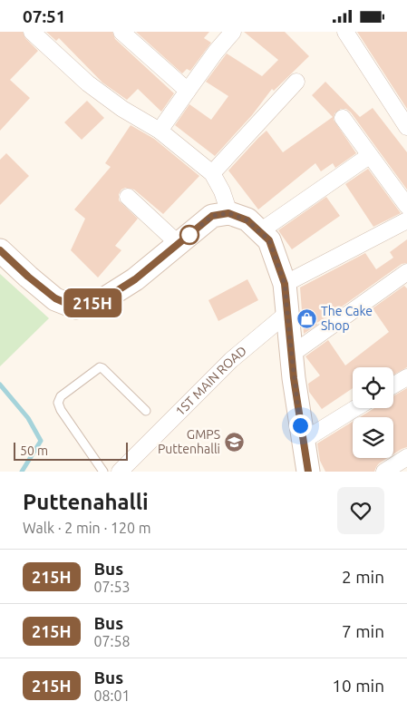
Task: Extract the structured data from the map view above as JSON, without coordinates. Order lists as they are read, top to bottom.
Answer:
{
  "streets": {
    "street": ["1ST MAIN ROAD"]
  },
  "places": {
    "shop": ["The Cake Shop"],
    "school or university": ["GMPS Puttenhalli"]
  },
  "lines": ["bus line 215H"],
  "scale_bar": "50 m",
  "page": {
    "status": "07:51",
    "on_map": "215H",
    "scale": "50 m",
    "heading": ["Puttenahalli", "Walk · 2 min · 120 m"],
    "list": [
      {
        "mark": "215H",
        "name": "Bus",
        "note": "07:53",
        "value": "2 min"
      },
      {
        "mark": "215H",
        "name": "Bus",
        "note": "07:58",
        "value": "7 min"
      },
      {
        "mark": "215H",
        "name": "Bus",
        "note": "08:01",
        "value": "10 min"
      }
    ]
  }
}
